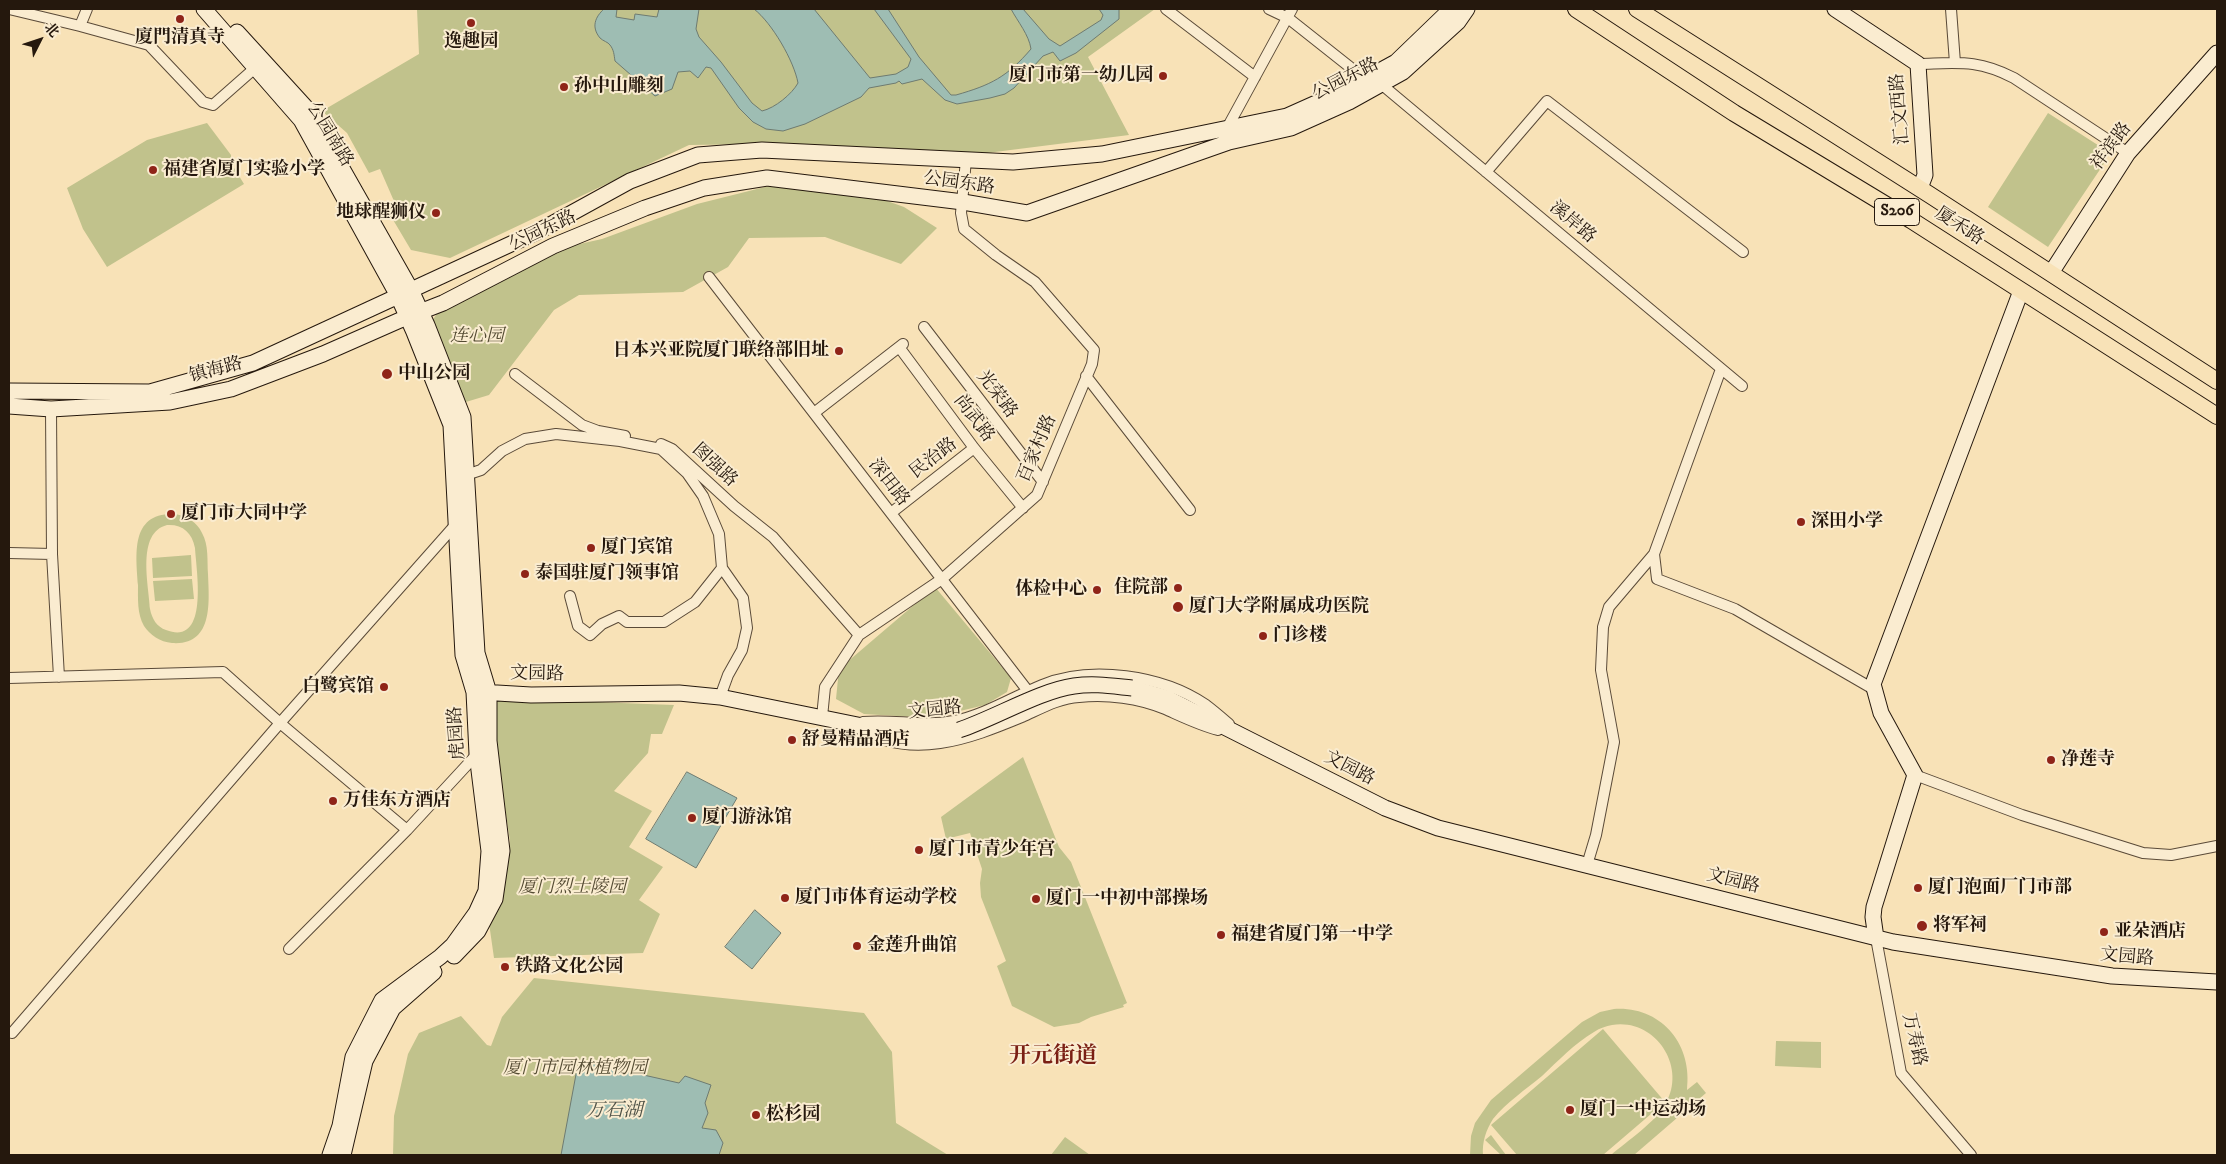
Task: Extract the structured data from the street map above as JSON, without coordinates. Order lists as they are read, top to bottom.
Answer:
{
  "streets": {
    "main road": [
      "公园东路",
      "汇文西路",
      "公园南路",
      "祥滨路",
      "S206",
      "厦禾路",
      "镇海路",
      "文园路",
      "虎园路"
    ],
    "street": [
      "溪岸路",
      "光荣路",
      "尚武路",
      "百家村路",
      "民治路",
      "图强路",
      "深田路",
      "万寿路"
    ]
  },
  "crossings": [
    ["公园东路", "公园南路"],
    ["公园东路", "溪岸路"],
    ["公园东路", "镇海路"],
    ["公园东路", "百家村路"],
    ["公园东路", "虎园路"],
    ["汇文西路", "厦禾路"],
    ["公园南路", "镇海路"],
    ["公园南路", "虎园路"],
    ["祥滨路", "厦禾路"],
    ["镇海路", "虎园路"],
    ["光荣路", "百家村路"],
    ["尚武路", "百家村路"],
    ["尚武路", "民治路"],
    ["尚武路", "深田路"],
    ["百家村路", "图强路"],
    ["百家村路", "深田路"],
    ["百家村路", "文园路"],
    ["民治路", "深田路"],
    ["文园路", "虎园路"],
    ["文园路", "万寿路"]
  ],
  "districts": ["开元街道"],
  "water": ["万石湖"],
  "parks": ["连心园", "厦门烈士陵园", "厦门市园林植物园"],
  "places": [
    "廈門清真寺",
    "逸趣园",
    "厦门市第一幼儿园",
    "孙中山雕刻",
    "福建省厦门实验小学",
    "地球醒狮仪",
    "日本兴亚院厦门联络部旧址",
    "中山公园",
    "厦门市大同中学",
    "深田小学",
    "厦门宾馆",
    "泰国驻厦门领事馆",
    "住院部",
    "体检中心",
    "厦门大学附属成功医院",
    "门诊楼",
    "白鹭宾馆",
    "舒曼精品酒店",
    "净莲寺",
    "万佳东方酒店",
    "厦门游泳馆",
    "厦门市青少年宫",
    "厦门泡面厂门市部",
    "厦门市体育运动学校",
    "厦门一中初中部操场",
    "将军祠",
    "亚朵酒店",
    "福建省厦门第一中学",
    "金莲升曲馆",
    "铁路文化公园",
    "厦门一中运动场",
    "松杉园"
  ],
  "north": "top right"
}
